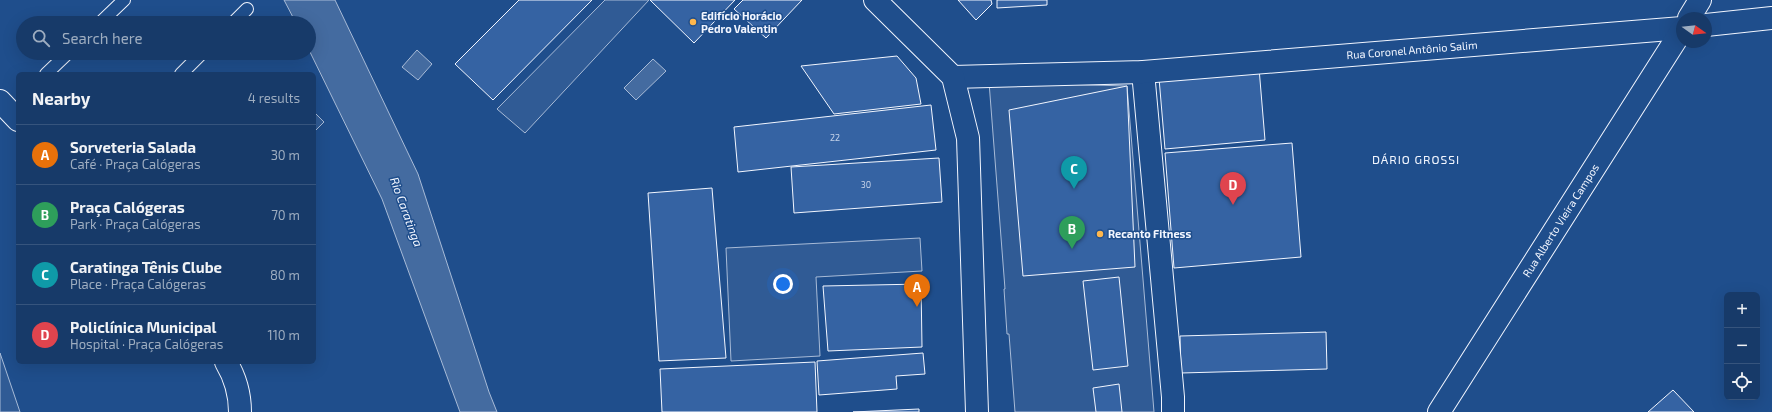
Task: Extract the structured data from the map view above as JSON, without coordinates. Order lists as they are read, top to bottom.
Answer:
{
  "streets": {
    "street": ["Rua Coronel Antônio Salim", "Rua Alberto Vieira Campos"]
  },
  "districts": ["DÁRIO GROSSI"],
  "water": ["Rio Caratinga"],
  "places": ["Edifício Horácio Pedro Valentin", "Recanto Fitness"],
  "house_numbers": ["22", "30"],
  "north": "right",
  "page": {
    "search": "Search here",
    "heading": ["Nearby", "4 results"],
    "list": [
      {
        "mark": "A",
        "name": "Sorveteria Salada",
        "note": "Café · Praça Calógeras",
        "value": "30 m"
      },
      {
        "mark": "B",
        "name": "Praça Calógeras",
        "note": "Park · Praça Calógeras",
        "value": "70 m"
      },
      {
        "mark": "C",
        "name": "Caratinga Tênis Clube",
        "note": "Place · Praça Calógeras",
        "value": "80 m"
      },
      {
        "mark": "D",
        "name": "Policlínica Municipal",
        "note": "Hospital · Praça Calógeras",
        "value": "110 m"
      }
    ],
    "pins": [
      "C",
      "D",
      "B",
      "A"
    ],
    "map_buttons": ["+", "−"]
  }
}
